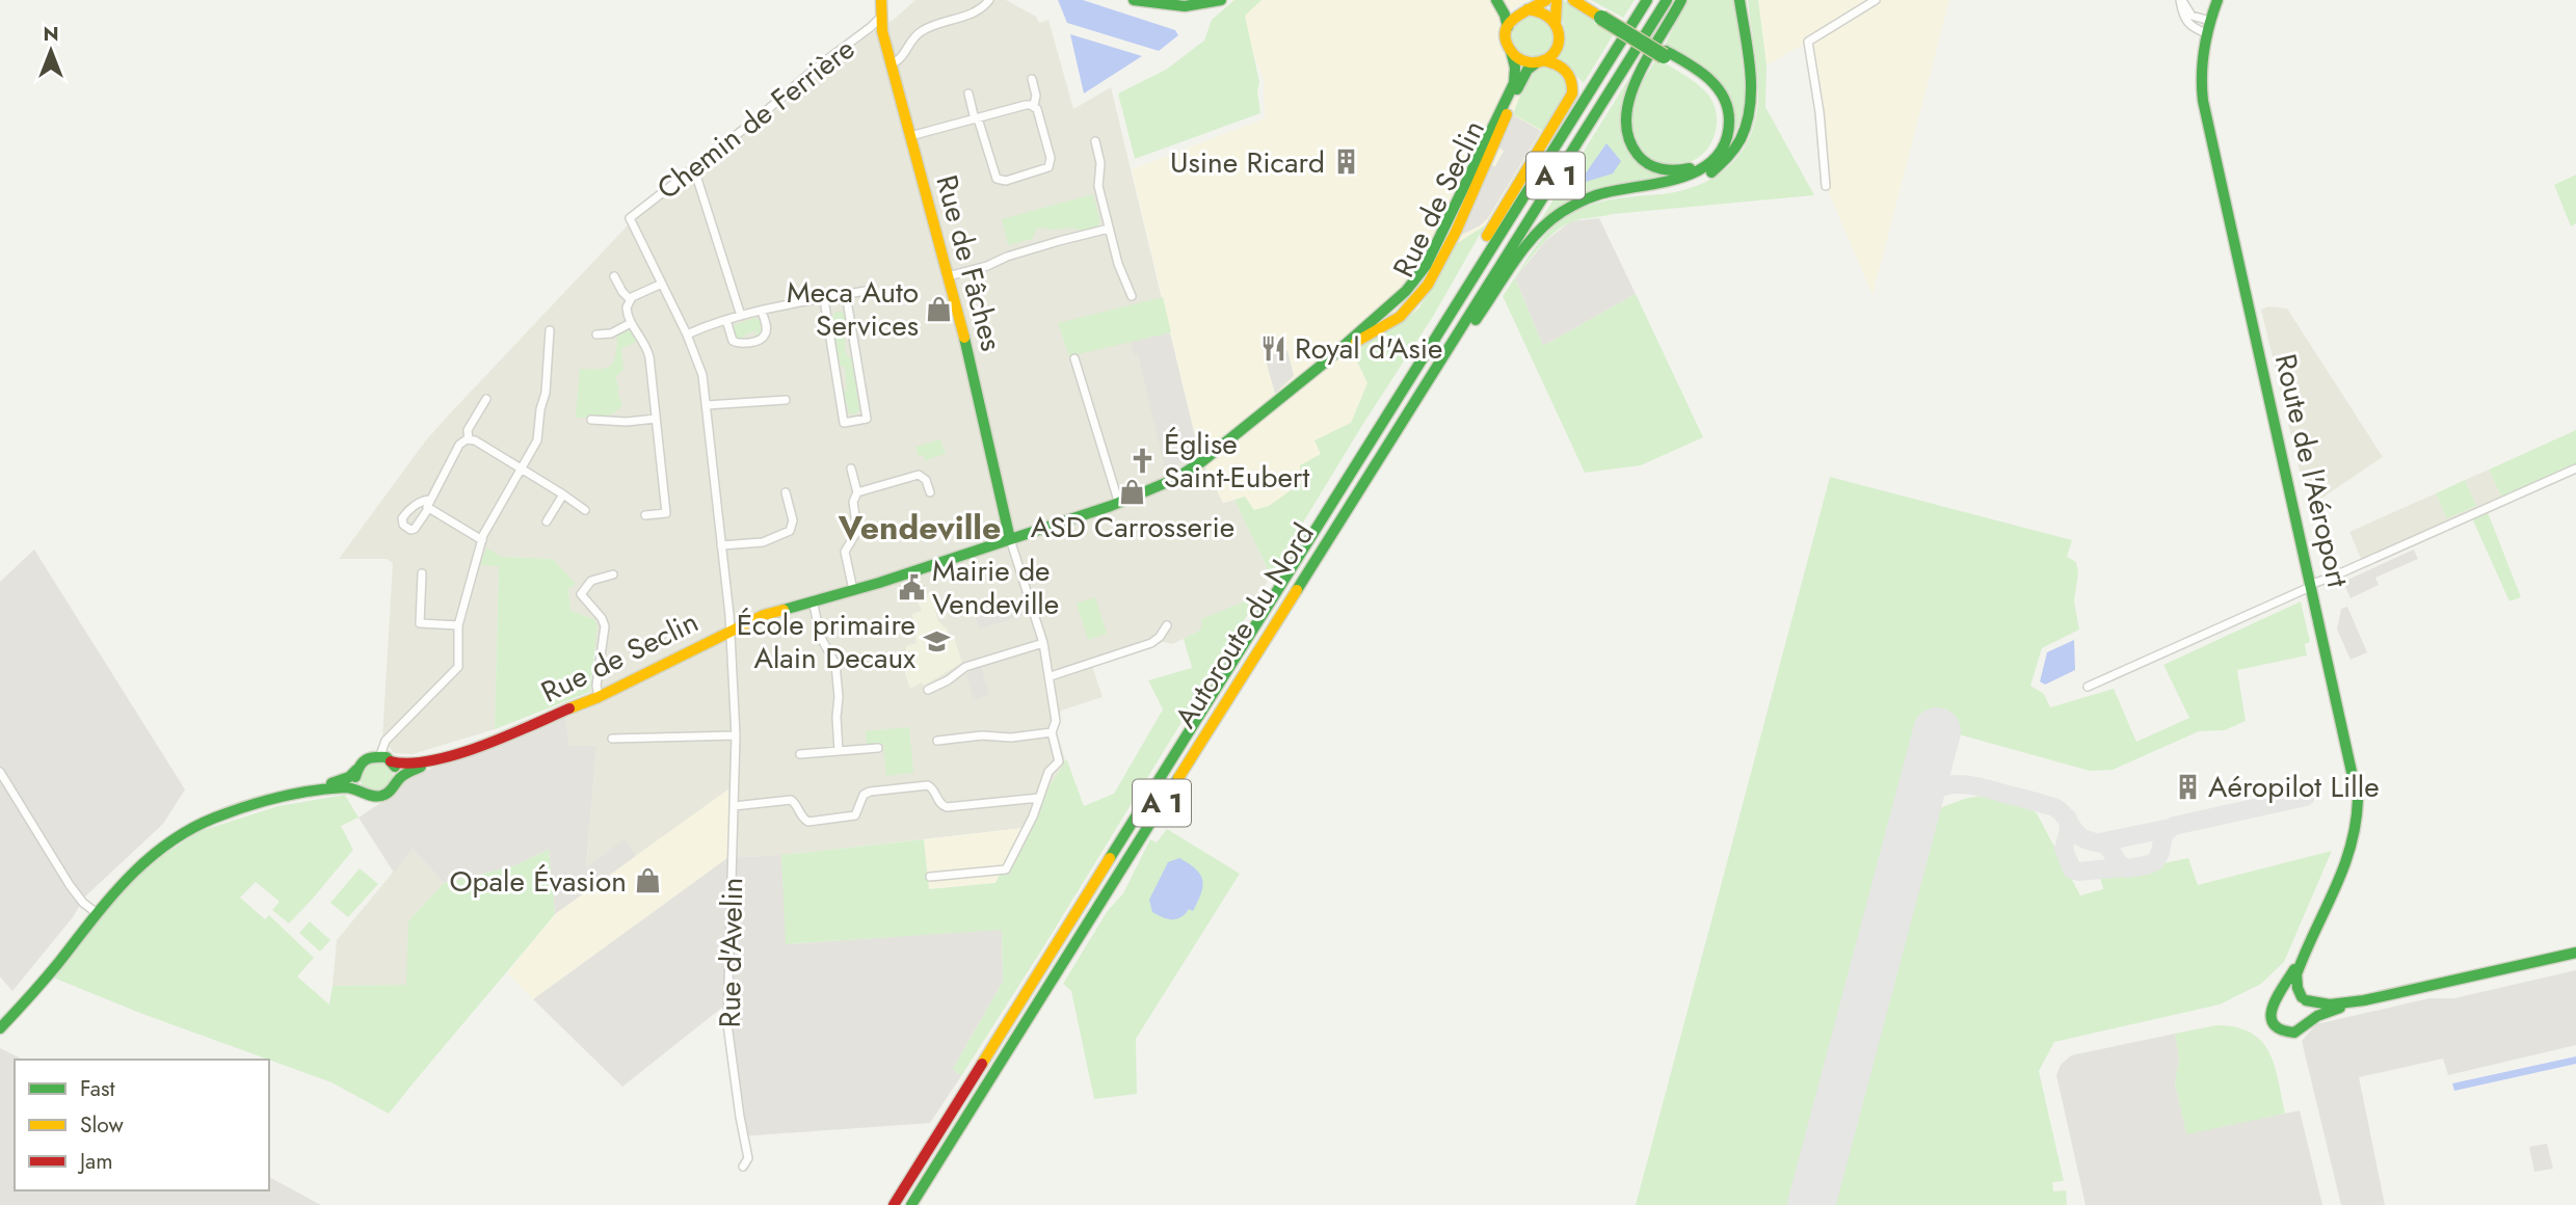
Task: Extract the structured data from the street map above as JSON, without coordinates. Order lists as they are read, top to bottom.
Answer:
{
  "streets": {
    "main road": [
      "A 1",
      "Rue de Seclin",
      "Rue de Fâches",
      "Route de l'Aéroport",
      "Autoroute du Nord"
    ],
    "street": ["Chemin de Ferrière", "Rue d'Avelin"]
  },
  "crossings": [
    ["Chemin de Ferrière", "Rue de Fâches"],
    ["Chemin de Ferrière", "Rue d'Avelin"],
    ["Rue de Seclin", "Rue de Fâches"],
    ["Rue de Seclin", "Rue d'Avelin"]
  ],
  "districts": ["Vendeville"],
  "places": {
    "building": ["Usine Ricard", "Aéropilot Lille"],
    "shop": ["Meca Auto Services", "ASD Carrosserie", "Opale Évasion"],
    "restaurant": ["Royal d'Asie"],
    "church": ["Église Saint-Eubert"],
    "public building": ["Mairie de Vendeville"],
    "school or university": ["École primaire Alain Decaux"]
  },
  "legend": ["Fast", "Slow", "Jam"],
  "north": "top"
}
